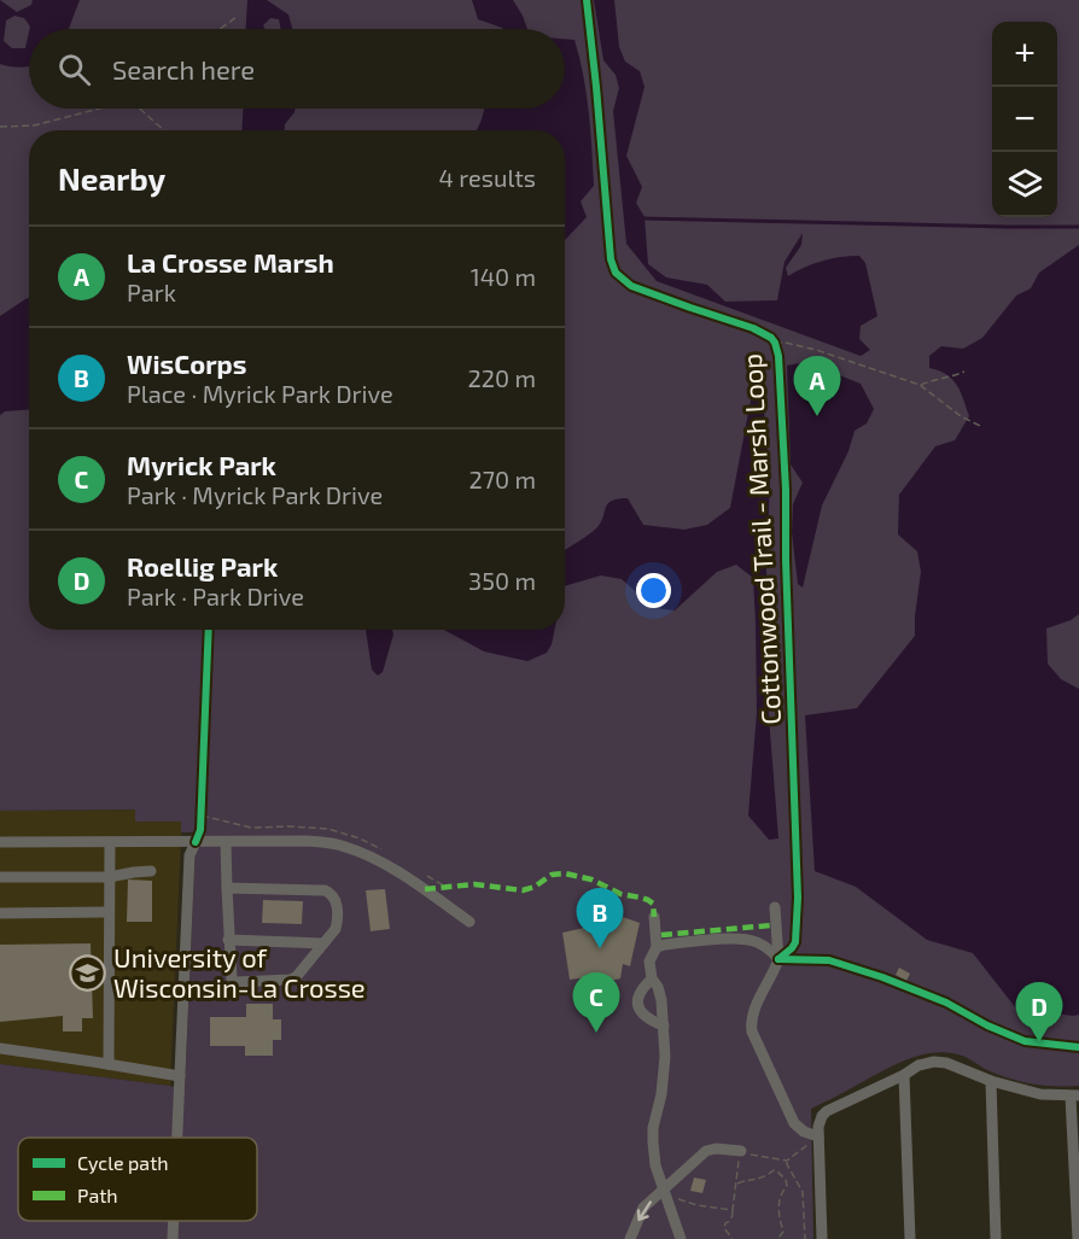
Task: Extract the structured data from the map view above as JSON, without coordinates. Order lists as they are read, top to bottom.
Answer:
{
  "streets": {
    "cycle path": ["Cottonwood Trail - Marsh Loop"]
  },
  "places": {
    "school or university": ["University of Wisconsin-La Crosse"]
  },
  "legend": ["Cycle path", "Path"],
  "page": {
    "map_buttons": ["+", "−"],
    "search": "Search here",
    "heading": ["Nearby", "4 results"],
    "list": [
      {
        "mark": "A",
        "name": "La Crosse Marsh",
        "note": "Park",
        "value": "140 m"
      },
      {
        "mark": "B",
        "name": "WisCorps",
        "note": "Place · Myrick Park Drive",
        "value": "220 m"
      },
      {
        "mark": "C",
        "name": "Myrick Park",
        "note": "Park · Myrick Park Drive",
        "value": "270 m"
      },
      {
        "mark": "D",
        "name": "Roellig Park",
        "note": "Park · Park Drive",
        "value": "350 m"
      }
    ],
    "pins": [
      "A",
      "B",
      "C",
      "D"
    ]
  }
}
